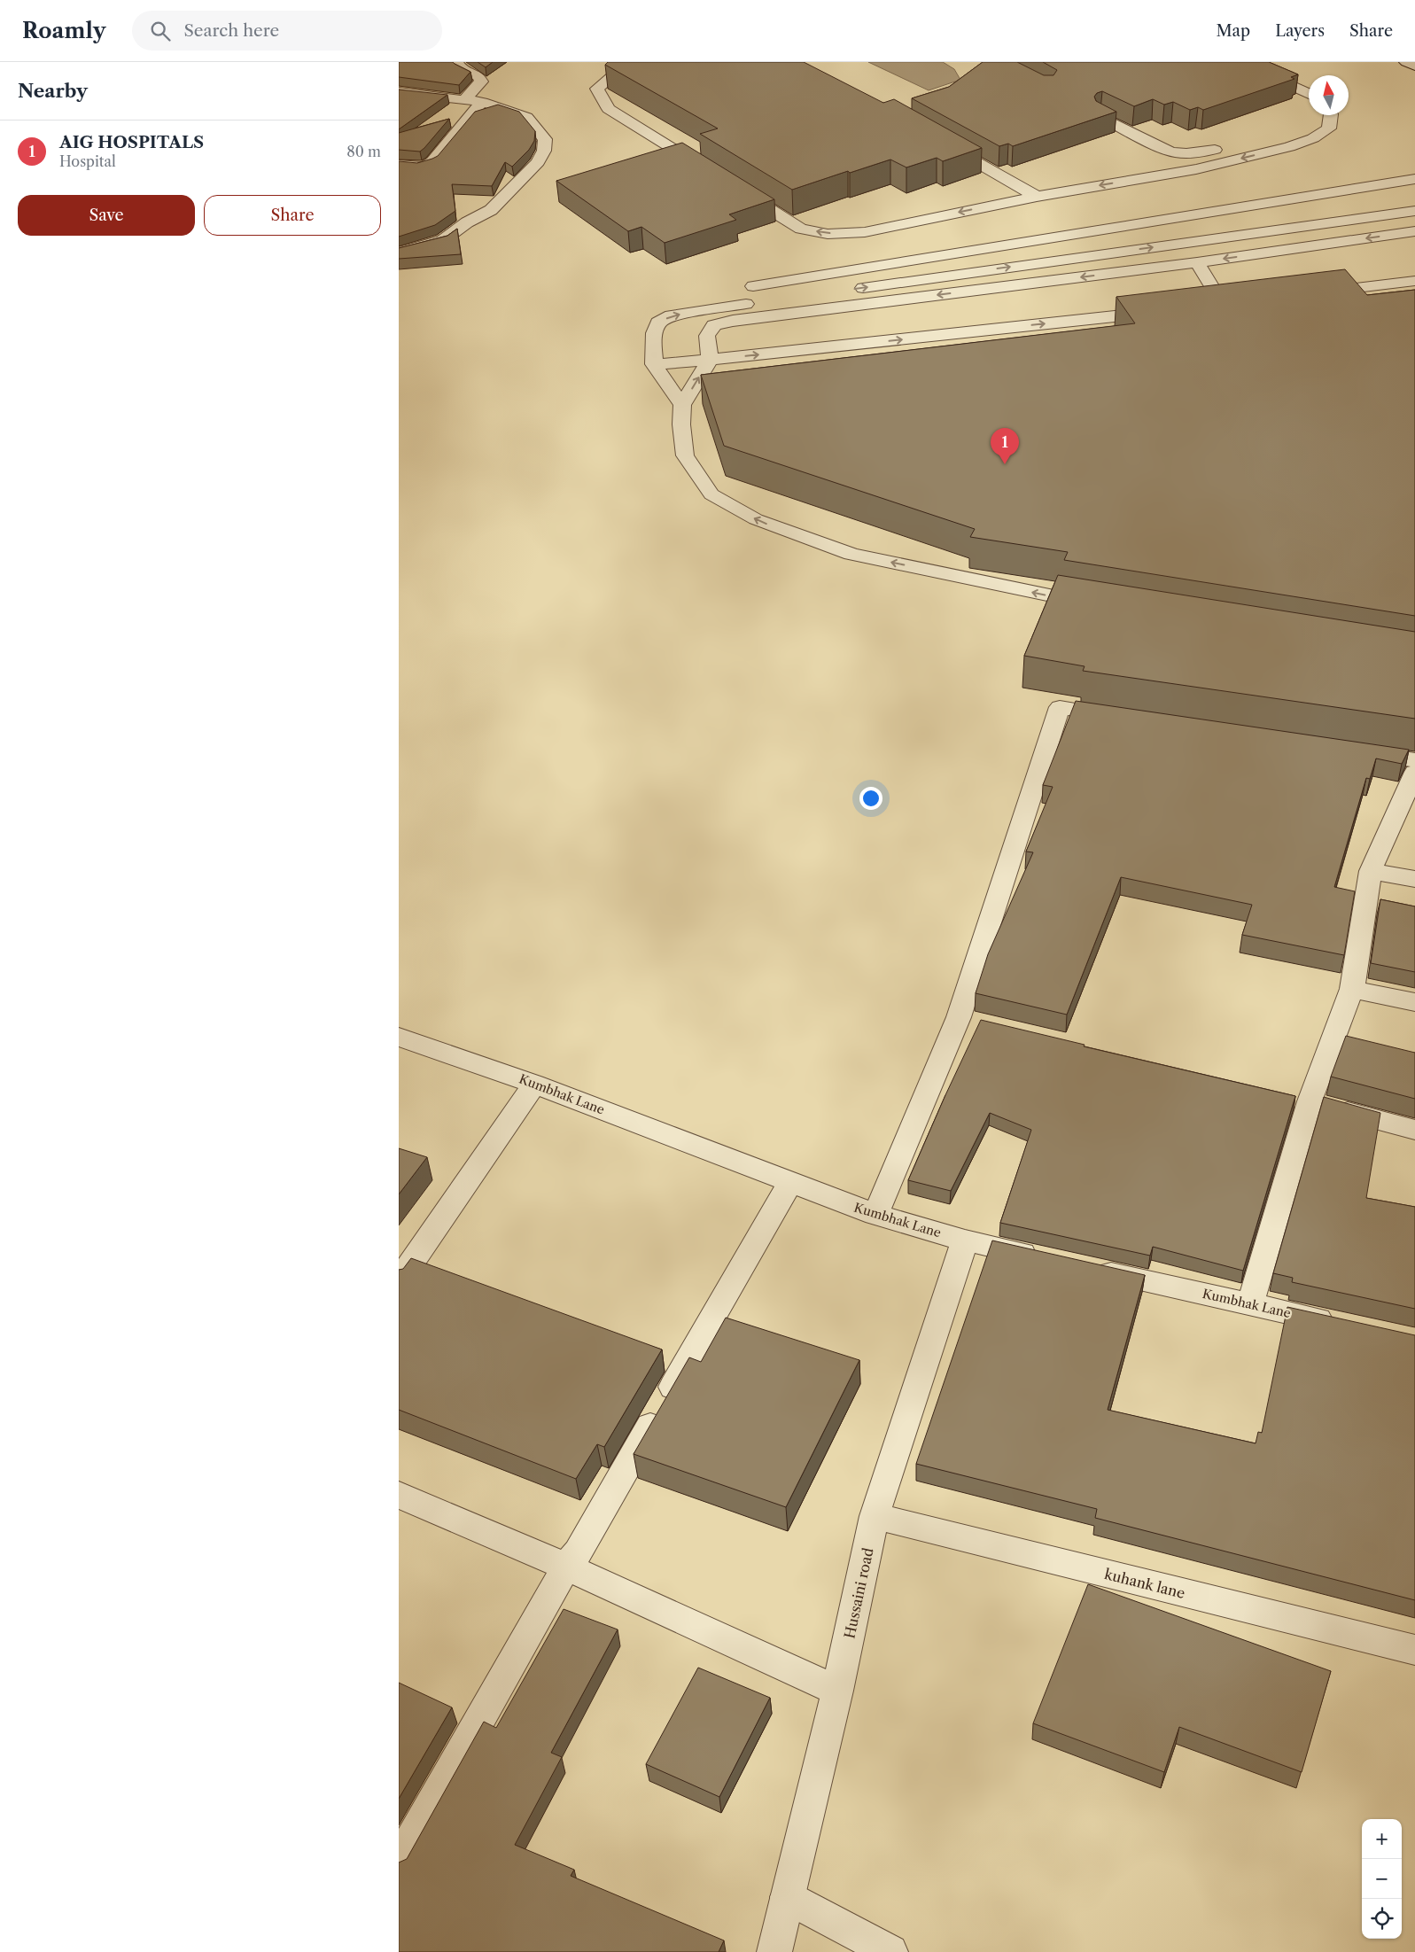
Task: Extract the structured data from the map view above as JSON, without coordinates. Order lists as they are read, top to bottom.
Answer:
{
  "streets": {
    "street": ["Kumbhak Lane", "kuhank lane", "Hussaini road"]
  },
  "crossings": [
    ["Kumbhak Lane", "Hussaini road"],
    ["kuhank lane", "Hussaini road"]
  ],
  "north": "top",
  "page": {
    "header": "Roamly",
    "search": "Search here",
    "nav": ["Map", "Layers", "Share"],
    "heading": "Nearby",
    "list": [
      {
        "mark": "1",
        "name": "AIG HOSPITALS",
        "note": "Hospital",
        "value": "80 m"
      }
    ],
    "buttons": ["Save", "Share"],
    "pins": "1",
    "map_buttons": ["+", "−"]
  }
}
